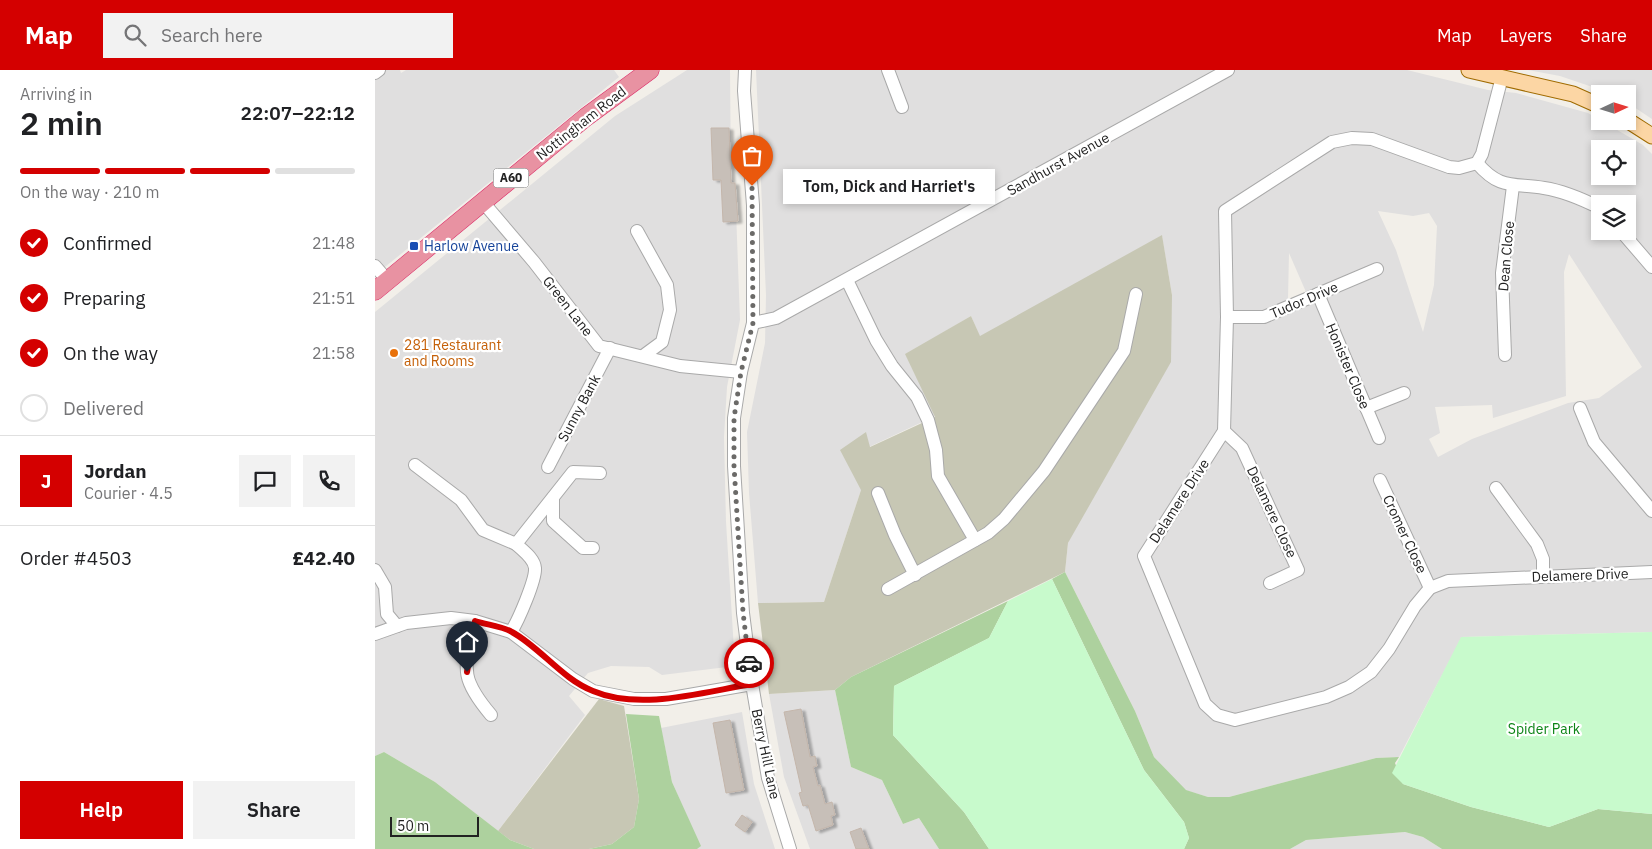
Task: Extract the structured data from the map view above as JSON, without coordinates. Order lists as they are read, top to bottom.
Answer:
{
  "streets": {
    "highway": ["Nottingham Road", "A60"],
    "street": [
      "Sandhurst Avenue",
      "Dean Close",
      "Tudor Drive",
      "Green Lane",
      "Honister Close",
      "Sunny Bank",
      "Delamere Drive",
      "Delamere Close",
      "Cromer Close",
      "Berry Hill Lane"
    ]
  },
  "crossings": [
    ["Nottingham Road", "Green Lane"],
    ["Sandhurst Avenue", "Berry Hill Lane"],
    ["Tudor Drive", "Honister Close"],
    ["Green Lane", "Sunny Bank"],
    ["Green Lane", "Berry Hill Lane"],
    ["Delamere Drive", "Delamere Close"],
    ["Delamere Drive", "Cromer Close"]
  ],
  "parks": ["Spider Park"],
  "places": {
    "other": ["Tom, Dick and Harriet's", "281 Restaurant and Rooms"],
    "transit": ["Harlow Avenue"]
  },
  "scale_bar": "50 m",
  "north": "right",
  "page": {
    "header": "Map",
    "search": "Search here",
    "nav": ["Map", "Layers", "Share"],
    "heading": ["2 min", "Arriving in", "22:07–22:12"],
    "panel": [
      "Jordan",
      "Courier · 4.5",
      "Order #4503",
      "£42.40"
    ],
    "bar": "On the way · 210 m",
    "bubble": "Tom, Dick and Harriet's",
    "list": [
      ["Confirmed", "21:48"],
      ["Preparing", "21:51"],
      ["On the way", "21:58"],
      "Delivered"
    ],
    "round": "J",
    "buttons": ["Help", "Share"],
    "scale": "50 m"
  }
}
